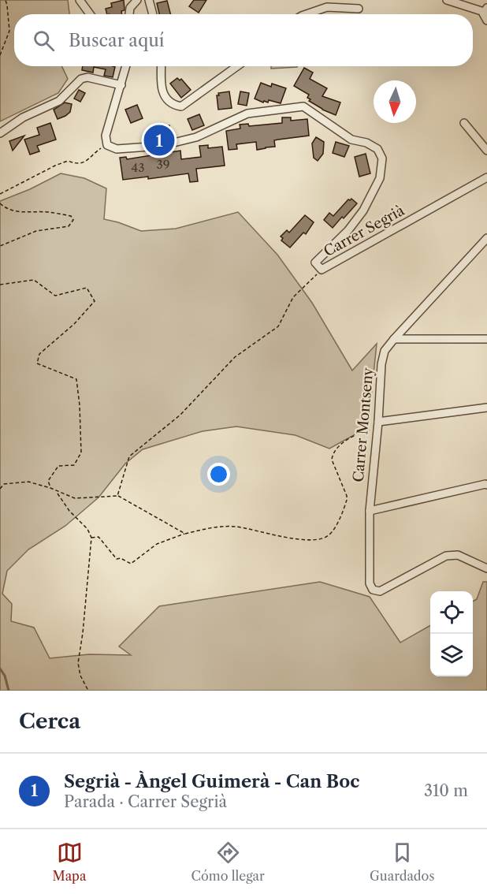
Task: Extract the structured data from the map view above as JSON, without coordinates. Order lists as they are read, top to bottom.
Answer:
{
  "streets": {
    "street": ["Carrer Segrià", "Carrer Montseny"]
  },
  "house_numbers": ["39", "43"],
  "north": "bottom",
  "page": {
    "search": "Buscar aquí",
    "pins": "1",
    "heading": "Cerca",
    "list": [
      {
        "mark": "1",
        "name": "Segrià - Àngel Guimerà - Can Boc",
        "note": "Parada · Carrer Segrià",
        "value": "310 m"
      }
    ],
    "nav": ["Mapa", "Cómo llegar", "Guardados"]
  }
}
